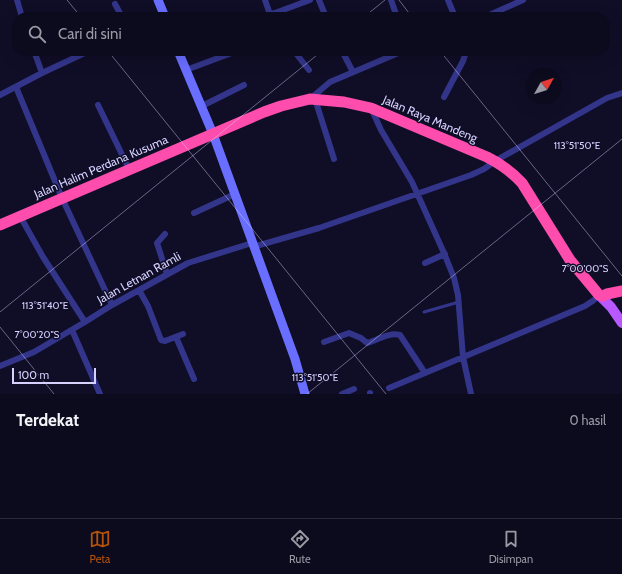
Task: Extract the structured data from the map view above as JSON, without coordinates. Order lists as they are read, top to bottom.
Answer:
{
  "streets": {
    "highway": ["Jalan Raya Mandeng", "Jalan Halim Perdana Kusuma"],
    "street": ["Jalan Letnan Ramli"]
  },
  "crossings": [
    ["Jalan Raya Mandeng", "Jalan Halim Perdana Kusuma"],
    ["Jalan Raya Mandeng", "Jalan Letnan Ramli"]
  ],
  "scale_bar": "100 m",
  "north": "top right",
  "page": {
    "search": "Cari di sini",
    "scale": "100 m",
    "heading": ["Terdekat", "0 hasil"],
    "nav": ["Peta", "Rute", "Disimpan"]
  },
  "coordinates": [
    "113°51'50\"E",
    "7°00'00\"S",
    "113°51'40\"E",
    "7°00'20\"S"
  ]
}
